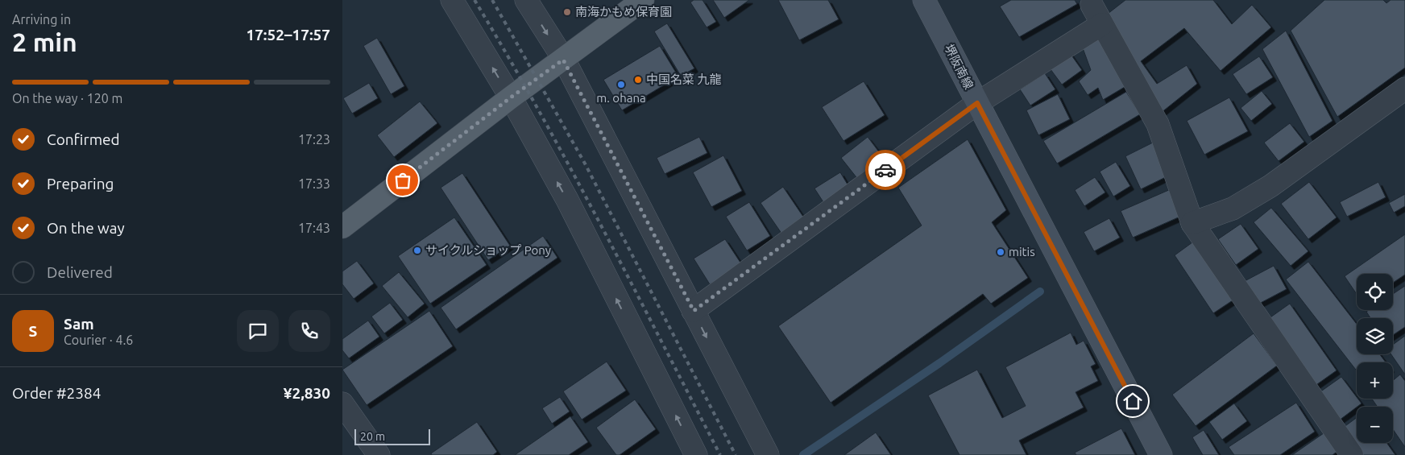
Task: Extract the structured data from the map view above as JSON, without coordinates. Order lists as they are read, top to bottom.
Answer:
{
  "streets": {
    "main road": ["堺阪南線"]
  },
  "places": [
    "南海かもめ保育園",
    "中国名菜 九龍",
    "m. ohana",
    "サイクルショップ Pony",
    "mitis"
  ],
  "scale_bar": "20 m",
  "page": {
    "heading": ["2 min", "Arriving in", "17:52–17:57"],
    "panel": [
      "Sam",
      "Courier · 4.6",
      "Order #2384",
      "¥2,830"
    ],
    "bar": "On the way · 120 m",
    "list": [
      ["Confirmed", "17:23"],
      ["Preparing", "17:33"],
      ["On the way", "17:43"],
      "Delivered"
    ],
    "map_buttons": ["+", "−"],
    "round": "S",
    "scale": "20 m"
  }
}
